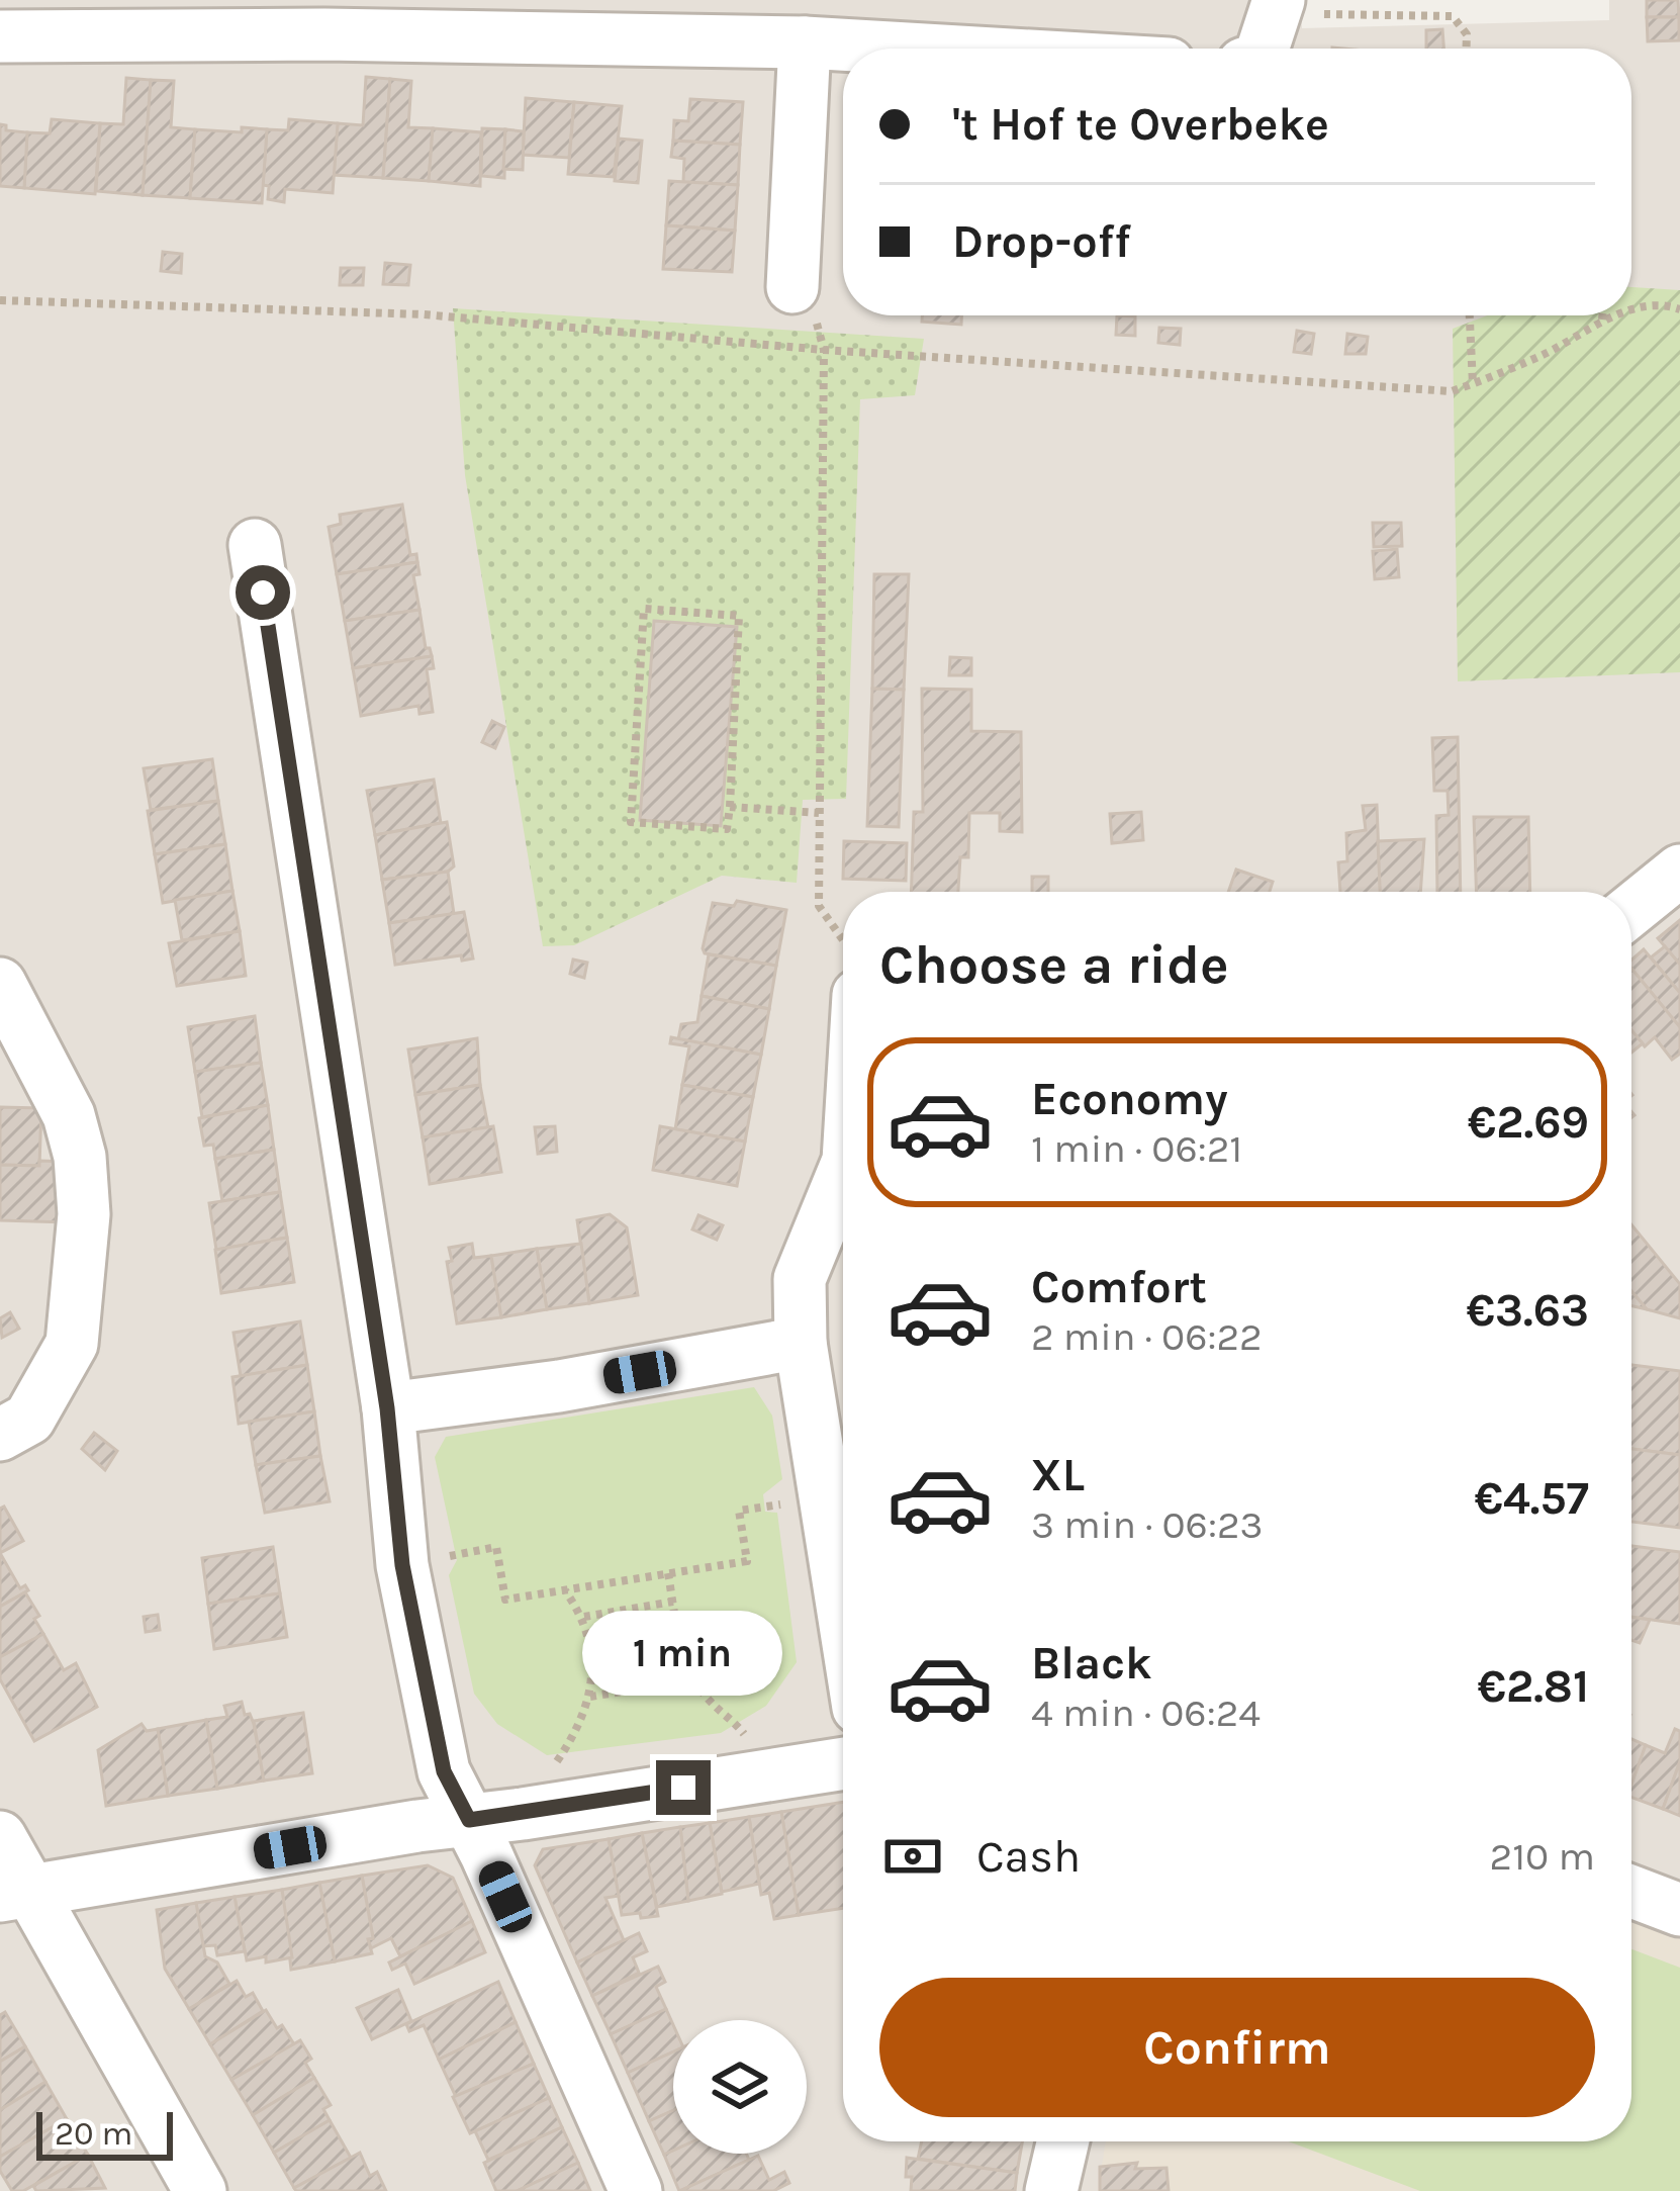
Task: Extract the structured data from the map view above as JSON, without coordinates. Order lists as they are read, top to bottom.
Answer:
{
  "scale_bar": "20 m",
  "page": {
    "banner": ["'t Hof te Overbeke", "Drop-off"],
    "heading": "Choose a ride",
    "list": [
      {
        "name": "Economy",
        "note": "1 min · 06:21",
        "value": "€2.69"
      },
      {
        "name": "Comfort",
        "note": "2 min · 06:22",
        "value": "€3.63"
      },
      {
        "name": "XL",
        "note": "3 min · 06:23",
        "value": "€4.57"
      },
      {
        "name": "Black",
        "note": "4 min · 06:24",
        "value": "€2.81"
      }
    ],
    "bubble": "1 min",
    "pay": ["Cash", "210 m"],
    "buttons": "Confirm",
    "scale": "20 m"
  }
}
